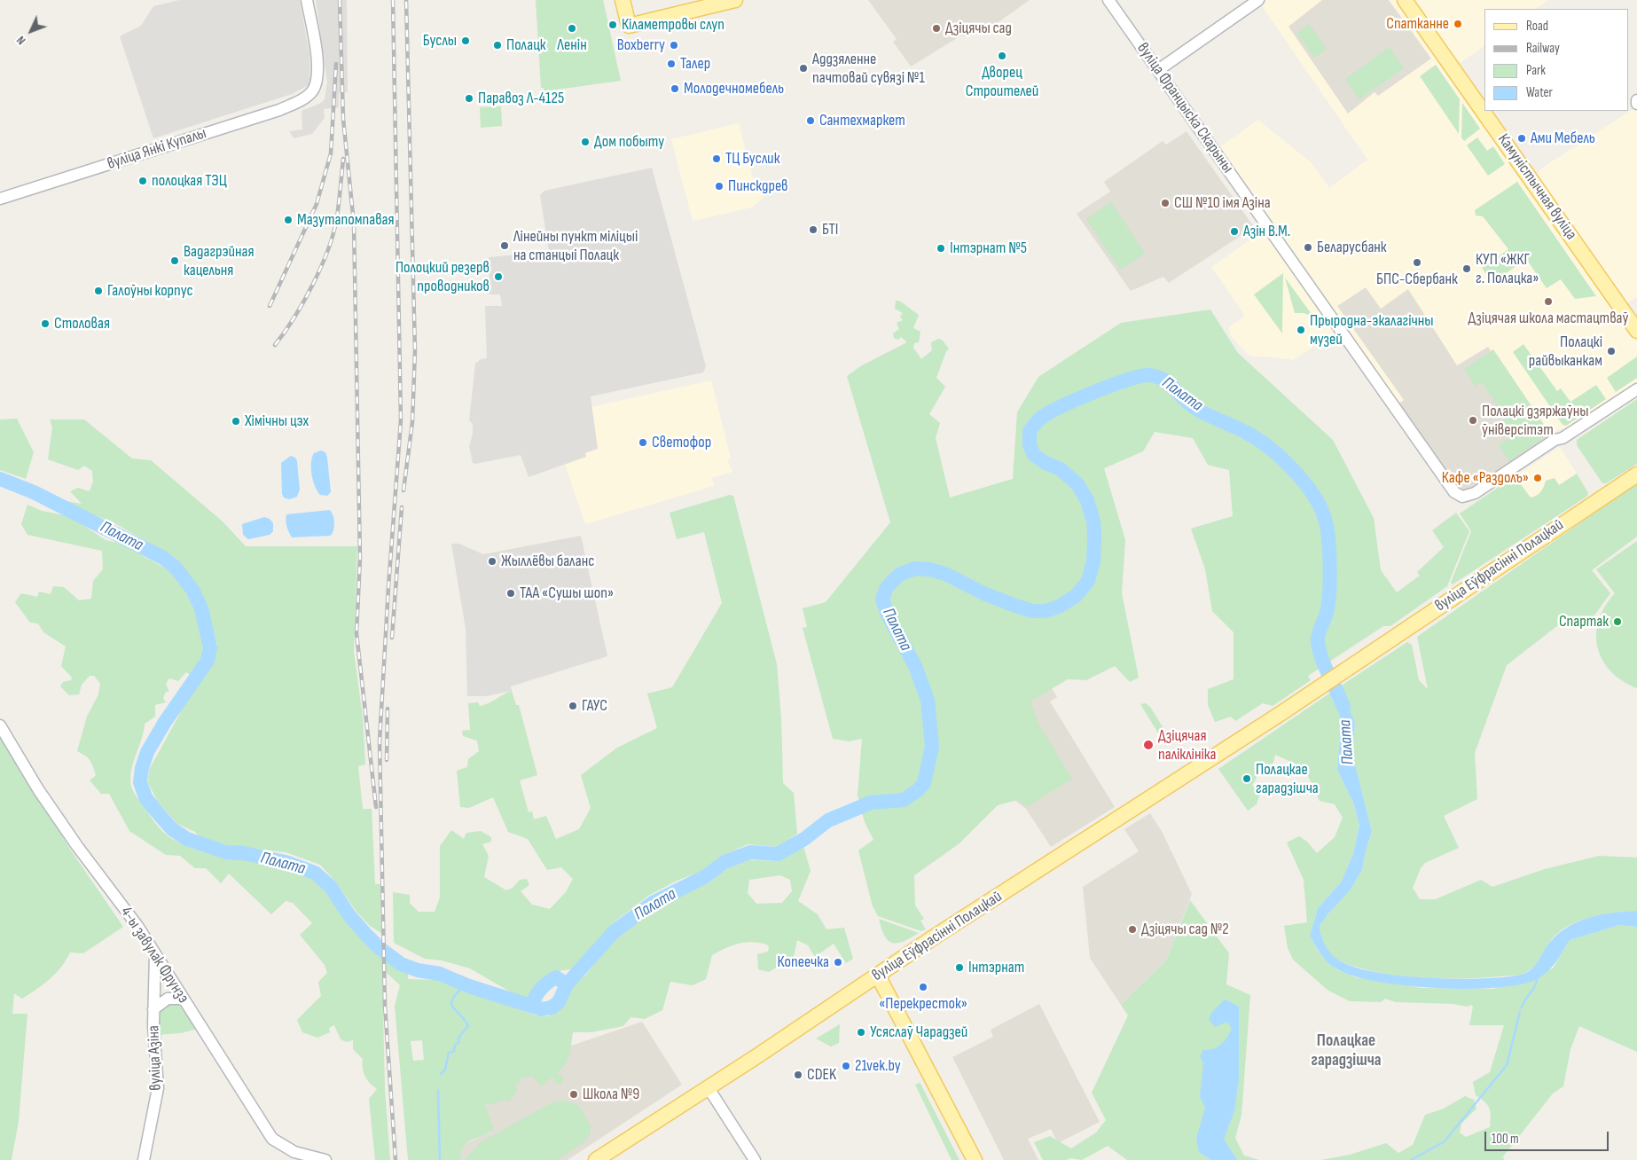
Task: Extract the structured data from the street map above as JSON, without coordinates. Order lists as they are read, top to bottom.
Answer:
{
  "streets": {
    "main road": ["Камуністычная вуліца", "вуліца Еўфрасінні Полацкай"],
    "street": [
      "вуліца Францыска Скарыны",
      "вуліца Янкі Купалы",
      "4-ы завулак Фрунзэ",
      "вуліца Азіна"
    ]
  },
  "crossings": [
    ["4-ы завулак Фрунзэ", "вуліца Азіна"]
  ],
  "districts": ["Полацкае гарадзішча"],
  "water": ["Палата"],
  "places": [
    "Спатканне",
    "Кіламетровы слуп",
    "Ленін",
    "Дзіцячы сад",
    "Буслы",
    "Полацк",
    "Boxberry",
    "Дворец Строителей",
    "Талер",
    "Аддзяленне пачтовай сувязі №1",
    "Молодечномебель",
    "Паравоз Л-4125",
    "Сантехмаркет",
    "Ами Мебель",
    "Дом побыту",
    "ТЦ Буслик",
    "полоцкая ТЭЦ",
    "Пинскдрев",
    "СШ №10 імя Азіна",
    "Мазутапомпавая",
    "БТІ",
    "Азін В.М.",
    "Лінейны пункт міліцыі на станцыі Полацк",
    "Беларусбанк",
    "Інтэрнат №5",
    "Вадагрэйная кацельня",
    "БПС-Сбербанк",
    "КУП «ЖКГ г. Полацка»",
    "Полоцкий резерв проводников",
    "Галоўны корпус",
    "Дзіцячая школа мастацтваў",
    "Столовая",
    "Прыродна-экалагічны музей",
    "Полацкі райвыканкам",
    "Полацкі дзяржаўны ўніверсітэт",
    "Хімічны цэх",
    "Светофор",
    "Кафе «Раздолъ»",
    "Жыллёвы баланс",
    "ТАА «Сушы шоп»",
    "Спартак",
    "ГАУС",
    "Дзіцячая паліклініка",
    "Полацкае гарадзішча",
    "Дзіцячы сад №2",
    "Копеечка",
    "Інтэрнат",
    "«Перекресток»",
    "Усяслаў Чарадзей",
    "21vek.by",
    "CDEK",
    "Школа №9"
  ],
  "legend": [
    "Road",
    "Railway",
    "Park",
    "Water"
  ],
  "scale_bar": "100 m",
  "north": "bottom left"
}
